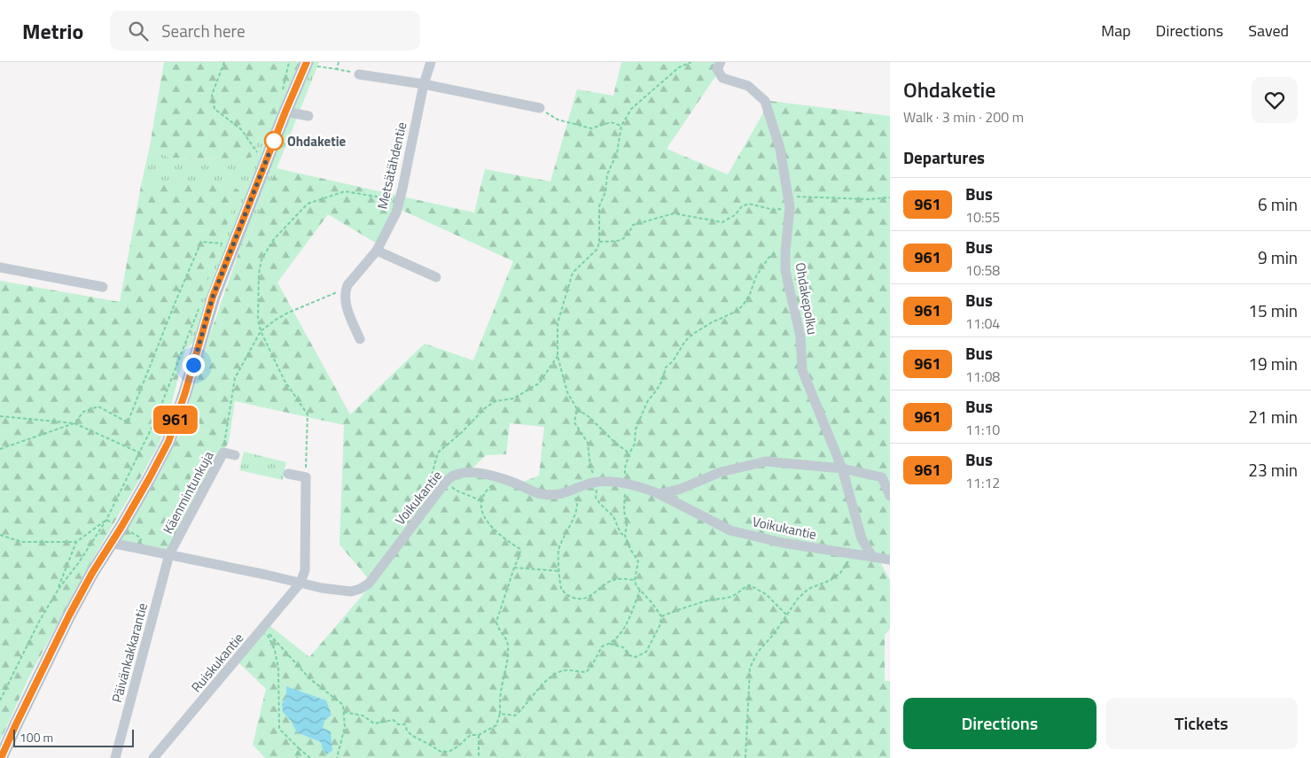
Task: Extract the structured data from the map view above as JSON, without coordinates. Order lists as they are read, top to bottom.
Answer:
{
  "streets": {
    "street": [
      "Metsätähdentie",
      "Ohdakepolku",
      "Käenmintunkuja",
      "Voikukantie",
      "Päivänkakkarantie",
      "Ruiskukantie"
    ]
  },
  "crossings": [
    ["Ohdakepolku", "Voikukantie"],
    ["Käenmintunkuja", "Voikukantie"],
    ["Käenmintunkuja", "Päivänkakkarantie"],
    ["Voikukantie", "Päivänkakkarantie"],
    ["Voikukantie", "Ruiskukantie"]
  ],
  "places": ["Ohdaketie"],
  "lines": ["bus line 961"],
  "scale_bar": "100 m",
  "page": {
    "header": "Metrio",
    "search": "Search here",
    "nav": ["Map", "Directions", "Saved"],
    "on_map": "961",
    "heading": [
      ["Ohdaketie", "Walk · 3 min · 200 m"],
      "Departures"
    ],
    "list": [
      {
        "mark": "961",
        "name": "Bus",
        "note": "10:55",
        "value": "6 min"
      },
      {
        "mark": "961",
        "name": "Bus",
        "note": "10:58",
        "value": "9 min"
      },
      {
        "mark": "961",
        "name": "Bus",
        "note": "11:04",
        "value": "15 min"
      },
      {
        "mark": "961",
        "name": "Bus",
        "note": "11:08",
        "value": "19 min"
      },
      {
        "mark": "961",
        "name": "Bus",
        "note": "11:10",
        "value": "21 min"
      },
      {
        "mark": "961",
        "name": "Bus",
        "note": "11:12",
        "value": "23 min"
      }
    ],
    "buttons": ["Directions", "Tickets"],
    "scale": "100 m"
  }
}
